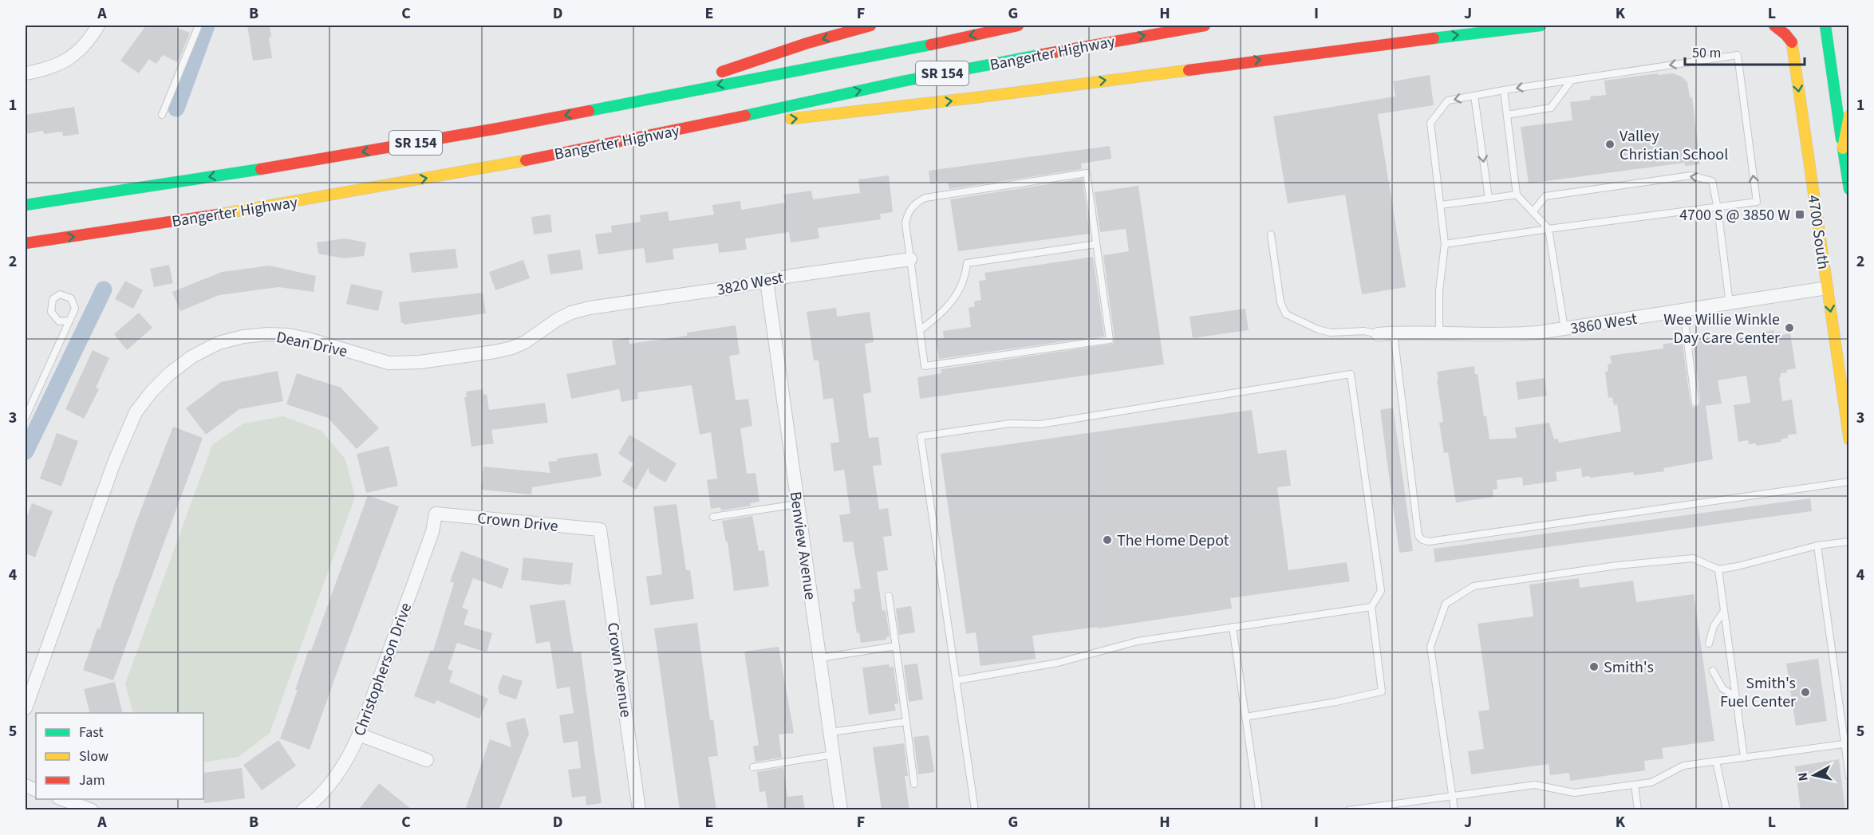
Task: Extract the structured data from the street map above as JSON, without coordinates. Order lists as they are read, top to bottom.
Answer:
{
  "streets": {
    "main road": ["Bangerter Highway", "SR 154", "4700 South"],
    "street": [
      "3820 West",
      "3860 West",
      "Dean Drive",
      "Crown Drive",
      "Benview Avenue",
      "Christopherson Drive",
      "Crown Avenue"
    ]
  },
  "crossings": [
    ["4700 South", "3860 West"],
    ["3820 West", "Dean Drive"],
    ["3820 West", "Benview Avenue"],
    ["Crown Drive", "Christopherson Drive"],
    ["Crown Drive", "Crown Avenue"]
  ],
  "places": {
    "other": [
      "Valley Christian School",
      "Wee Willie Winkle Day Care Center",
      "The Home Depot",
      "Smith's",
      "Smith's Fuel Center"
    ],
    "transit": ["4700 S @ 3850 W"]
  },
  "legend": ["Fast", "Slow", "Jam"],
  "scale_bar": "50 m",
  "north": "left",
  "grid": {
    "columns": [
      "A",
      "B",
      "C",
      "D",
      "E",
      "F",
      "G",
      "H",
      "I",
      "J",
      "K",
      "L"
    ],
    "rows": [
      "1",
      "2",
      "3",
      "4",
      "5"
    ]
  }
}
